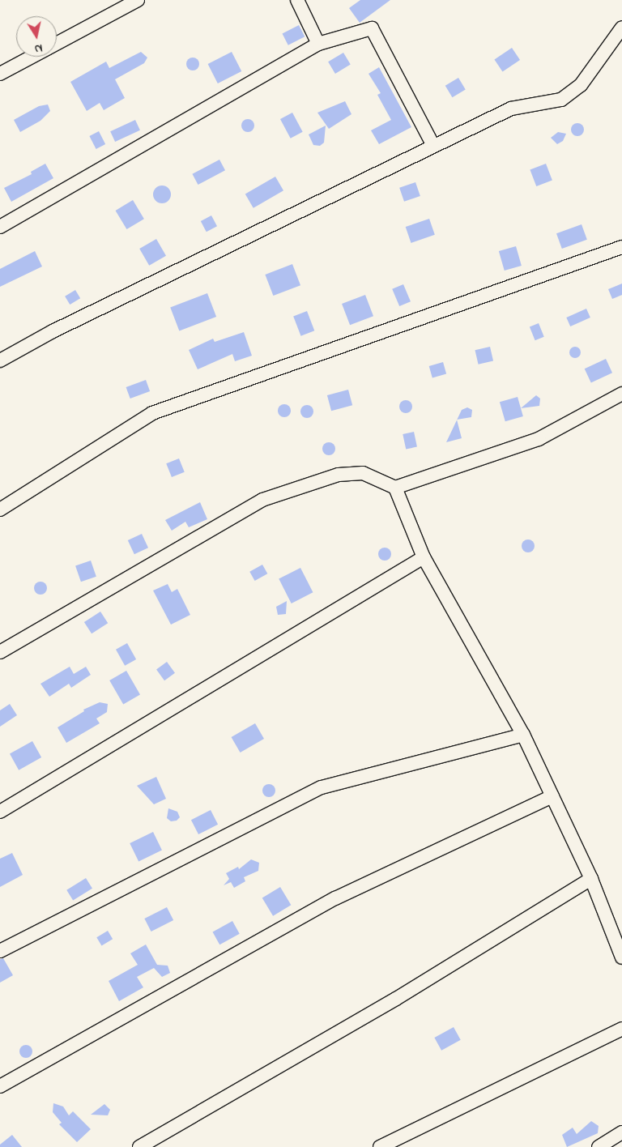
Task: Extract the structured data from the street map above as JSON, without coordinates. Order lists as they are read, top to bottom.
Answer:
{
  "north": "bottom"
}
